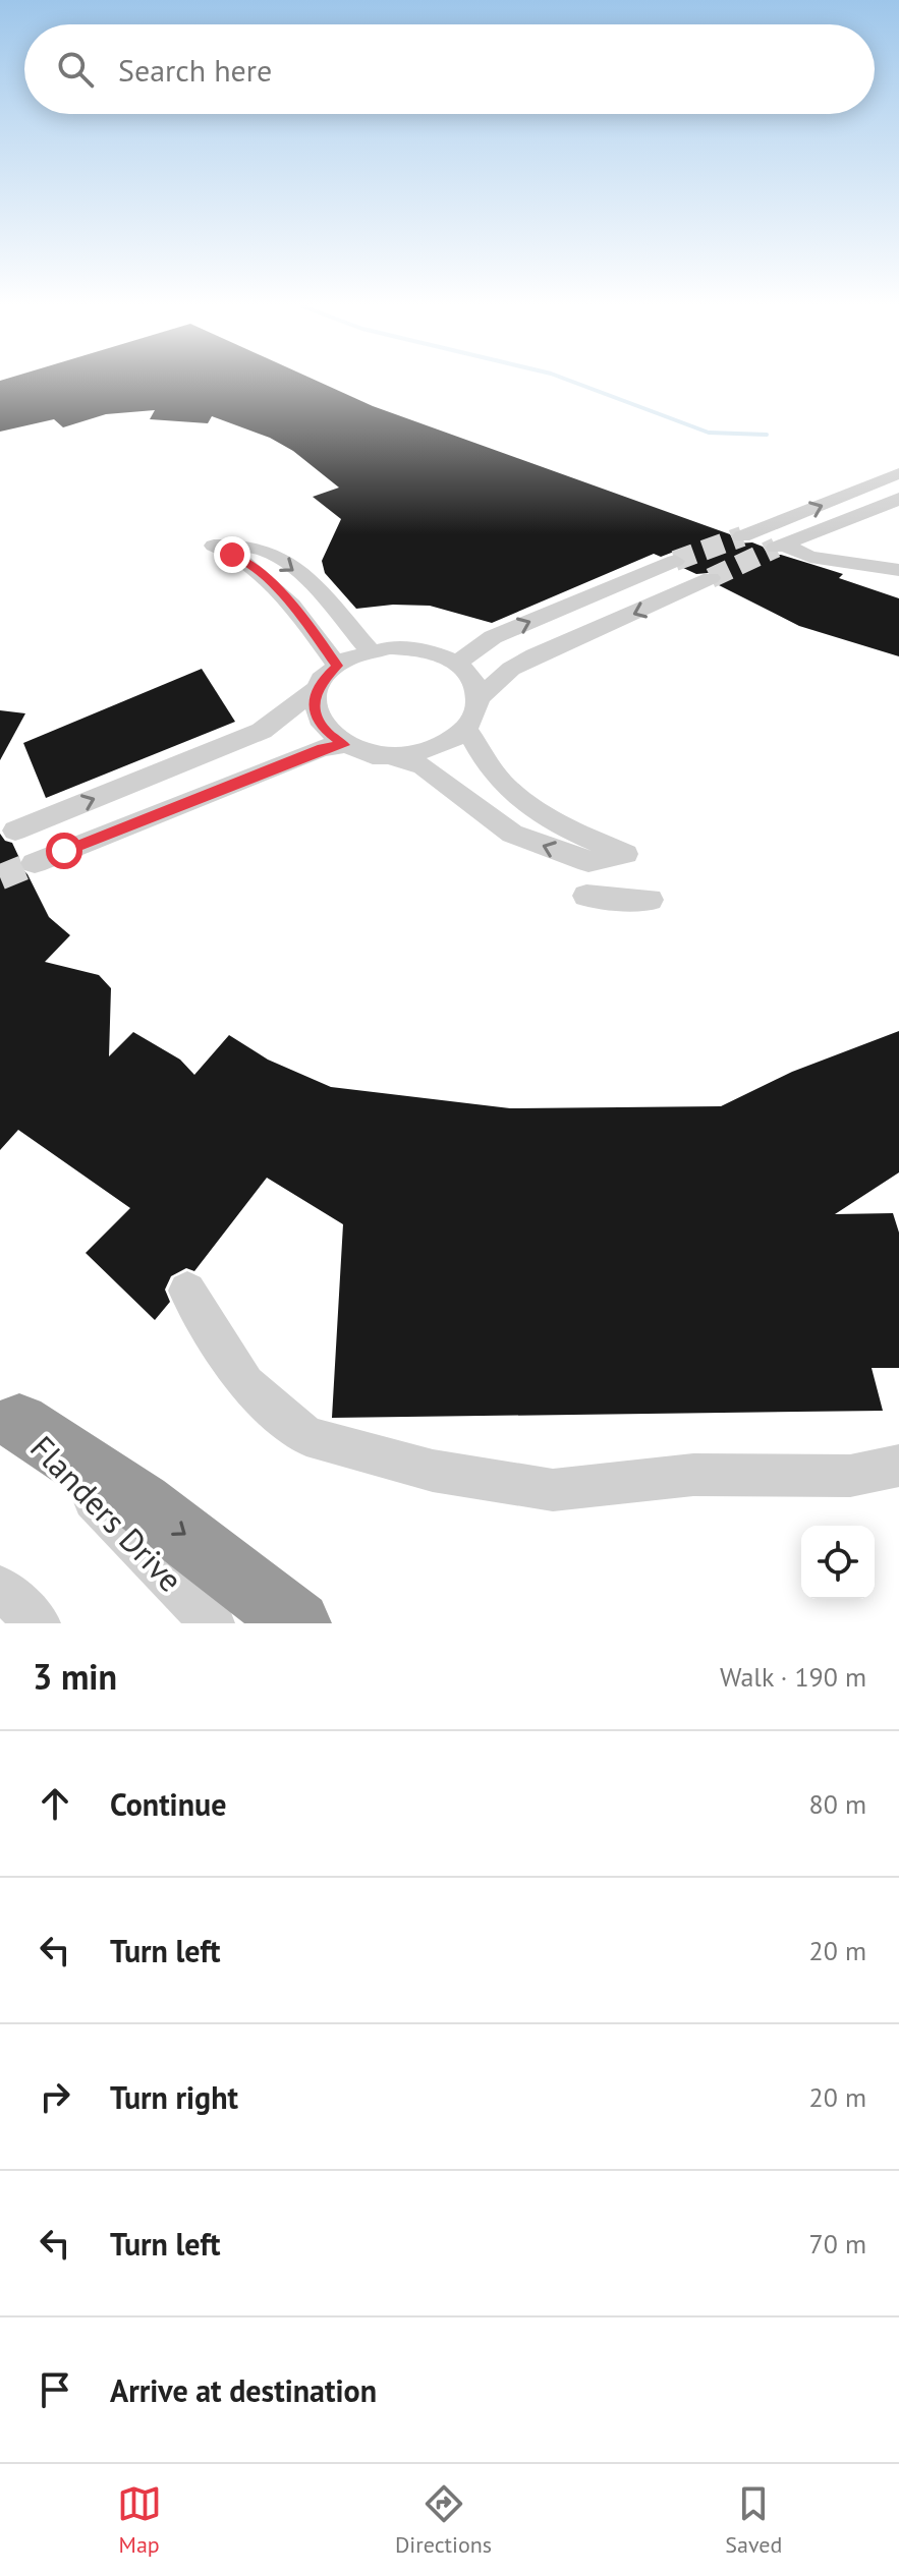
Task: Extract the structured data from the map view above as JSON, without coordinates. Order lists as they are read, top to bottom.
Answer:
{
  "streets": {
    "street": ["Flanders Drive"]
  },
  "page": {
    "search": "Search here",
    "heading": ["3 min", "Walk · 190 m"],
    "list": [
      ["Continue", "80 m"],
      ["Turn left", "20 m"],
      ["Turn right", "20 m"],
      ["Turn left", "70 m"],
      "Arrive at destination"
    ],
    "nav": ["Map", "Directions", "Saved"]
  }
}
